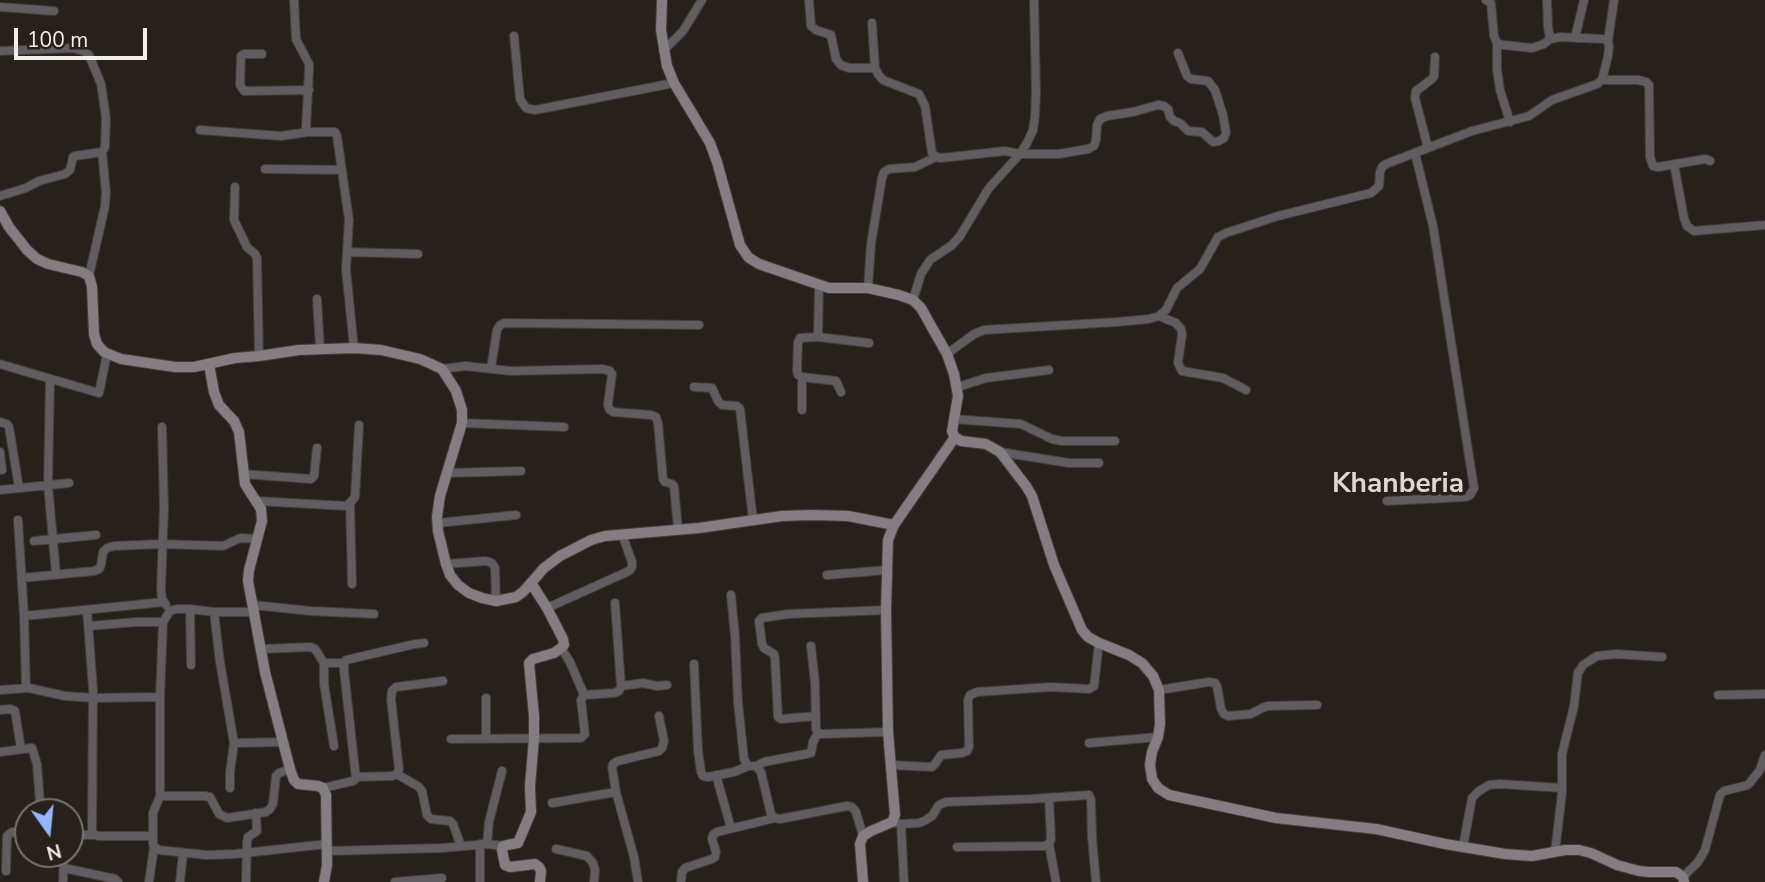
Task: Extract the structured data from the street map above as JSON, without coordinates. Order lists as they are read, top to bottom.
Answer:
{
  "districts": ["Khanberia"],
  "scale_bar": "100 m",
  "north": "bottom"
}
